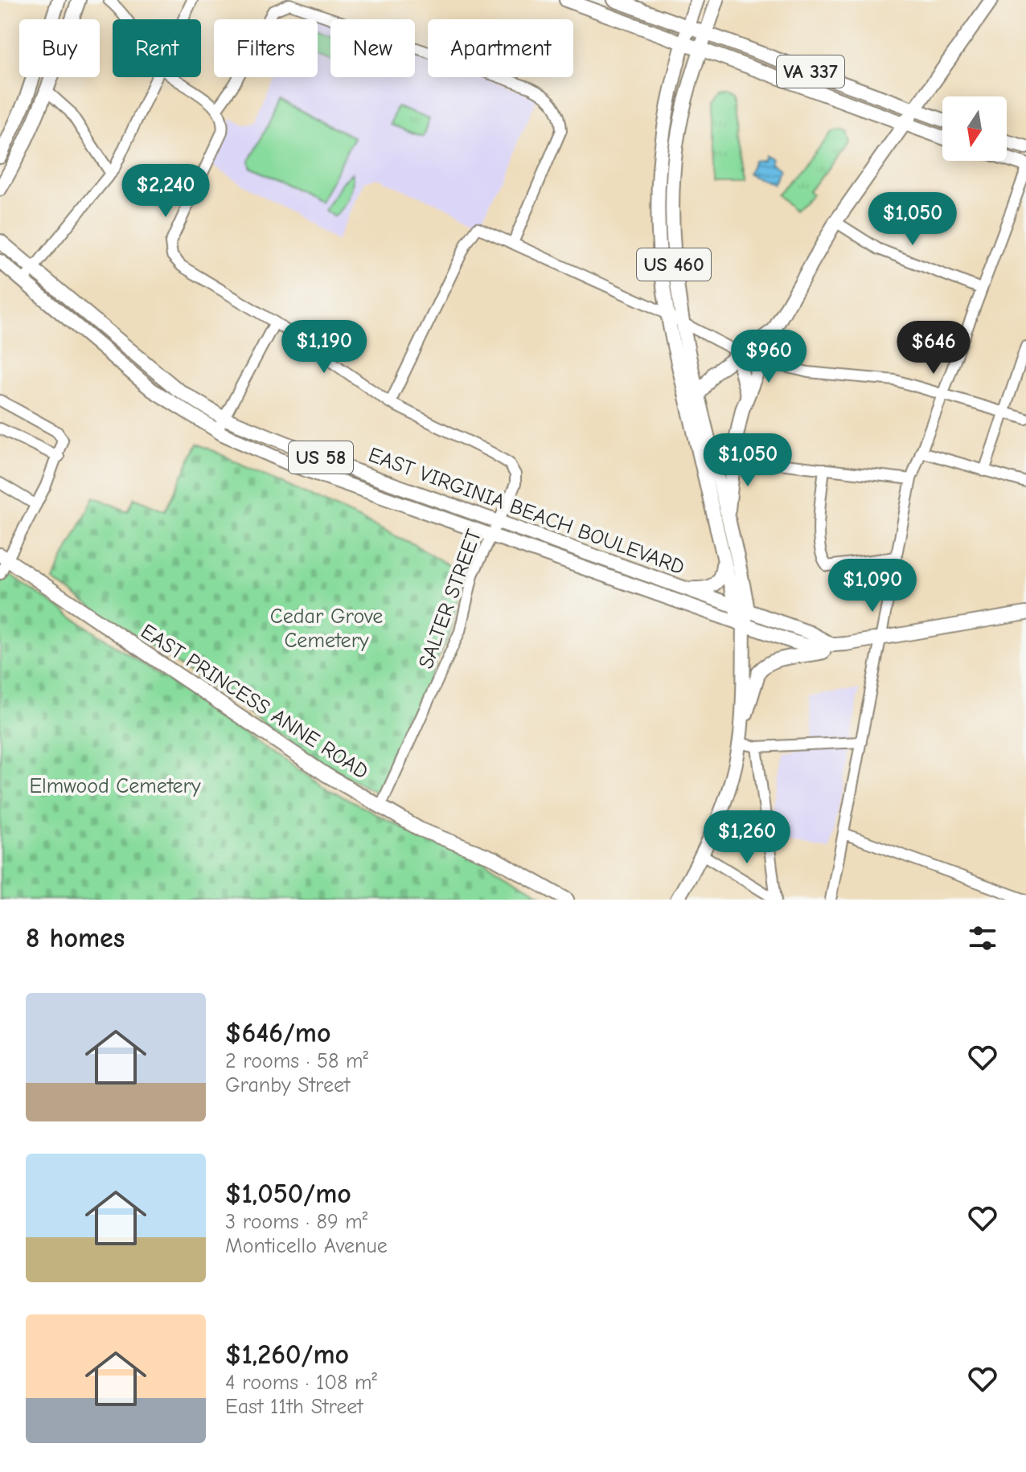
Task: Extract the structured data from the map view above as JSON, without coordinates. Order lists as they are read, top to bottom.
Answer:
{
  "streets": {
    "main road": [
      "VA 337",
      "US 460",
      "US 58",
      "EAST VIRGINIA BEACH BOULEVARD",
      "EAST PRINCESS ANNE ROAD"
    ],
    "street": ["SALTER STREET"]
  },
  "crossings": [
    ["VA 337", "US 460"],
    ["US 460", "EAST VIRGINIA BEACH BOULEVARD"],
    ["US 58", "EAST VIRGINIA BEACH BOULEVARD"],
    ["EAST VIRGINIA BEACH BOULEVARD", "SALTER STREET"],
    ["SALTER STREET", "EAST PRINCESS ANNE ROAD"]
  ],
  "parks": ["Cedar Grove Cemetery", "Elmwood Cemetery"],
  "north": "bottom",
  "page": {
    "chip": [
      "Buy",
      "Rent",
      "Filters",
      "New",
      "Apartment"
    ],
    "price": [
      "$2,240",
      "$1,050",
      "$1,190",
      "$646",
      "$960",
      "$1,050",
      "$1,090",
      "$1,260"
    ],
    "heading": "8 homes",
    "list": [
      {
        "name": "$646/mo",
        "note": "2 rooms · 58 m² · Granby Street"
      },
      {
        "name": "$1,050/mo",
        "note": "3 rooms · 89 m² · Monticello Avenue"
      },
      {
        "name": "$1,260/mo",
        "note": "4 rooms · 108 m² · East 11th Street"
      }
    ]
  }
}
